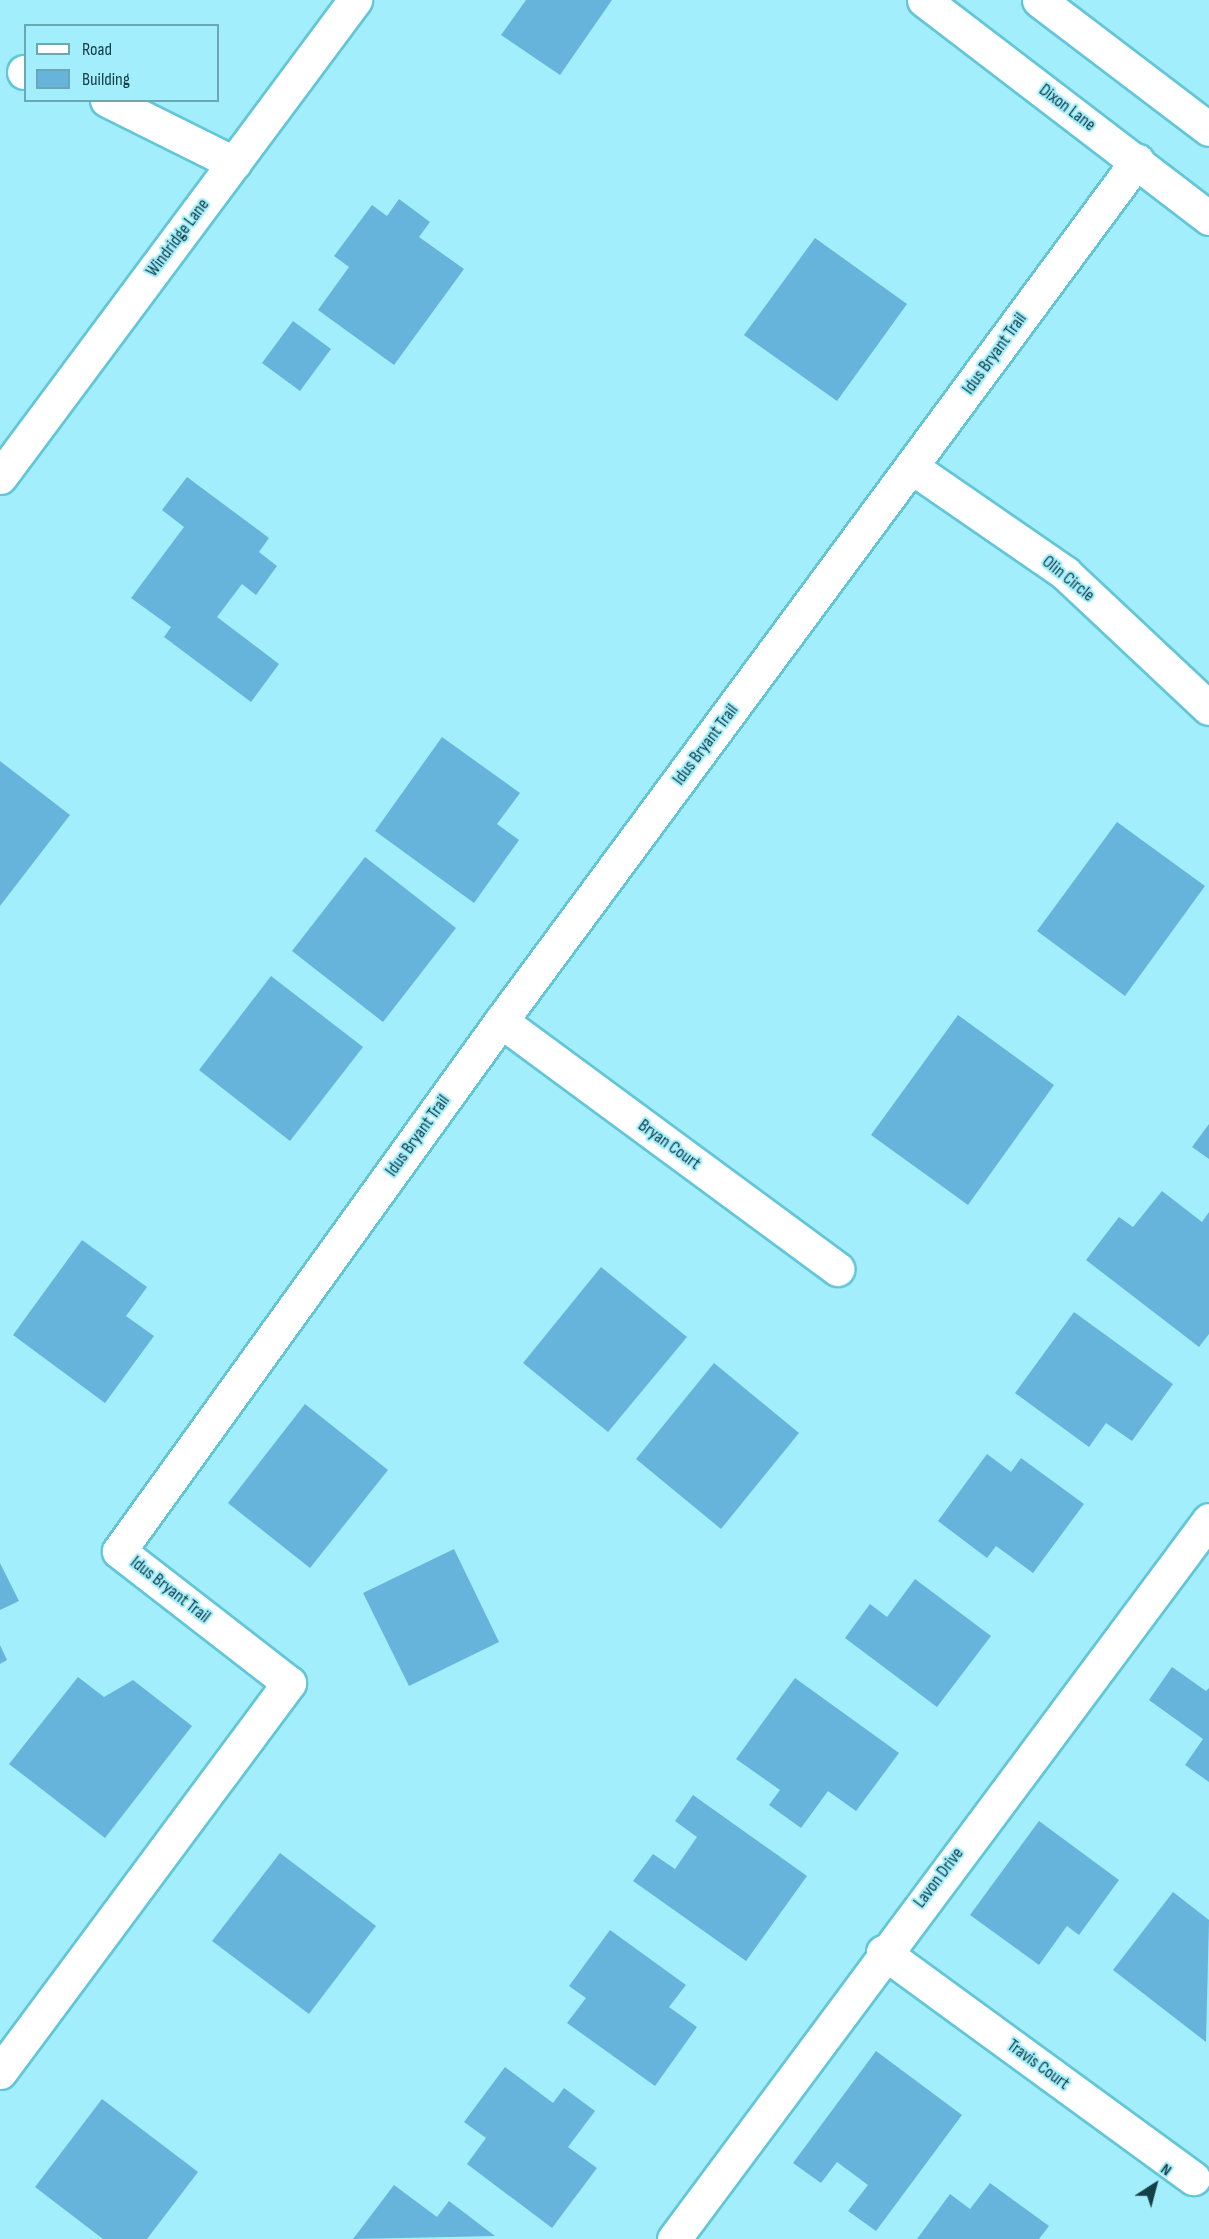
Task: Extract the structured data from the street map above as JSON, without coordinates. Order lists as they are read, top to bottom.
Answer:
{
  "streets": {
    "street": [
      "Dixon Lane",
      "Windridge Lane",
      "Idus Bryant Trail",
      "Olin Circle",
      "Bryan Court",
      "Lavon Drive",
      "Travis Court"
    ]
  },
  "crossings": [
    ["Dixon Lane", "Idus Bryant Trail"],
    ["Idus Bryant Trail", "Olin Circle"],
    ["Idus Bryant Trail", "Bryan Court"],
    ["Lavon Drive", "Travis Court"]
  ],
  "legend": ["Road", "Building"],
  "north": "top right"
}
